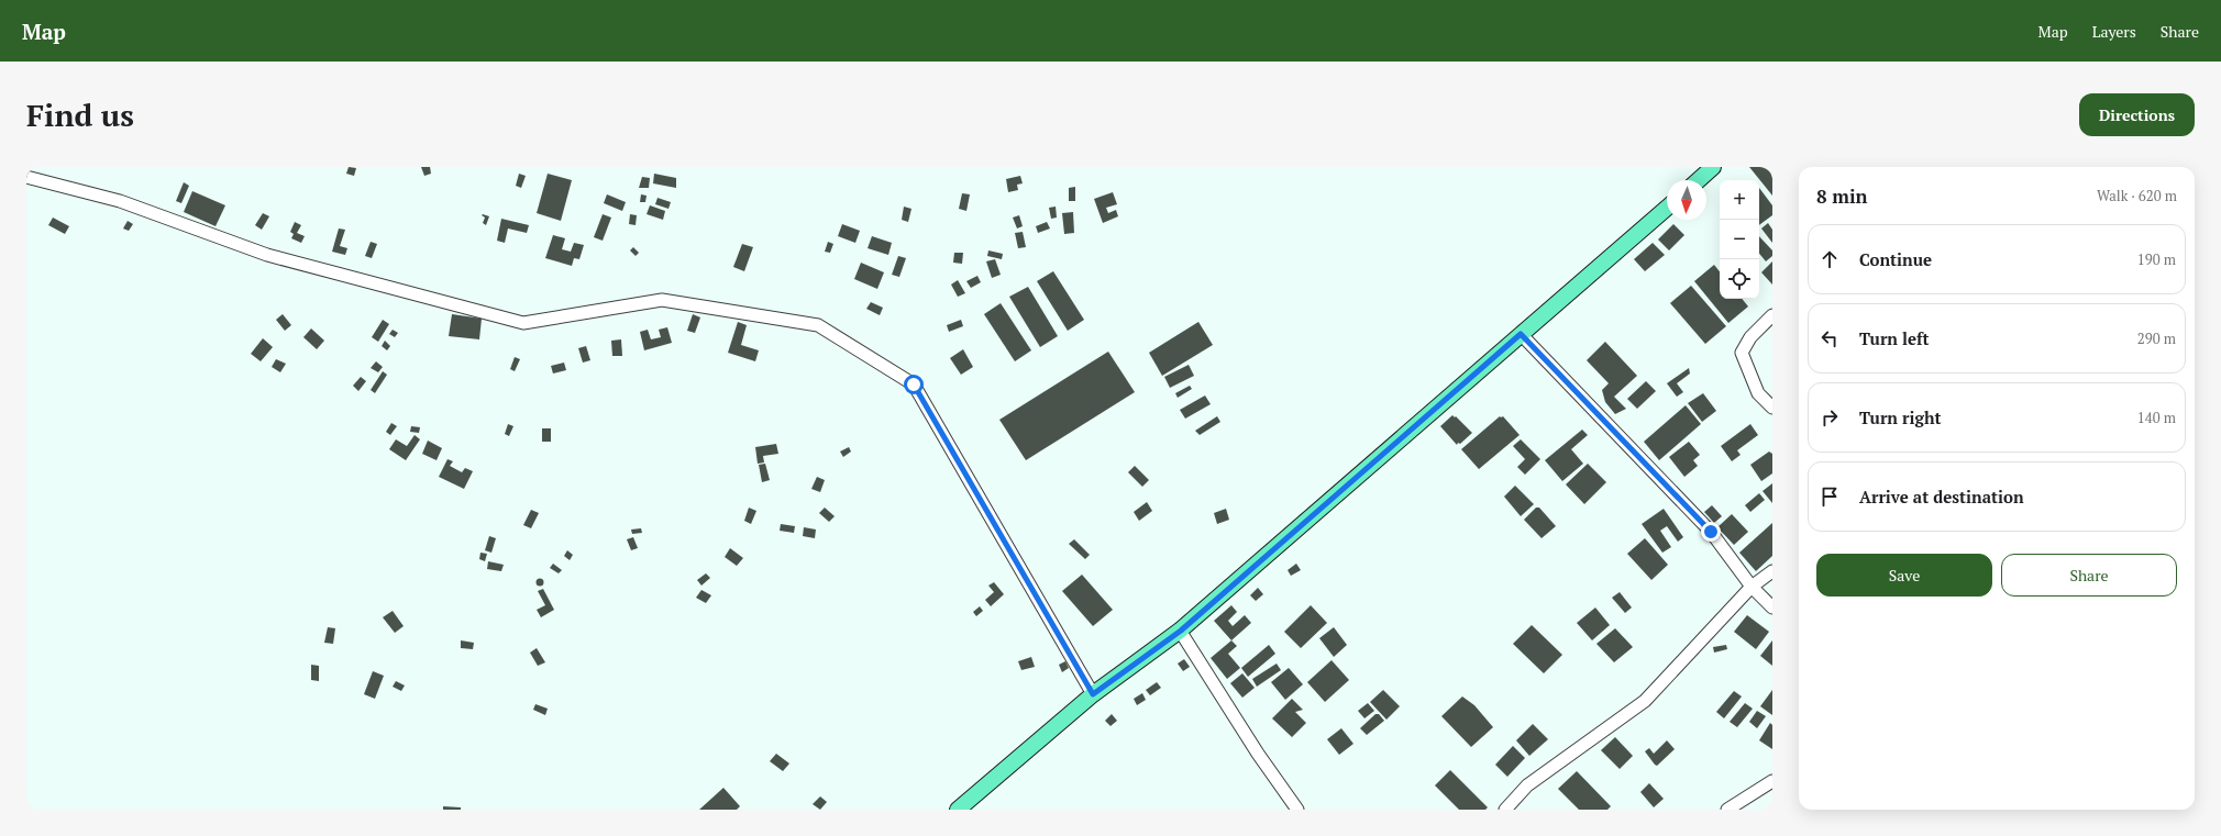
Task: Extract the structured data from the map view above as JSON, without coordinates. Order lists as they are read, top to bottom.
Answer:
{
  "north": "bottom",
  "page": {
    "header": "Map",
    "nav": ["Map", "Layers", "Share"],
    "buttons": [
      "Directions",
      ["Save", "Share"]
    ],
    "title": "Find us",
    "heading": ["8 min", "Walk · 620 m"],
    "map_buttons": ["+", "−"],
    "list": [
      ["Continue", "190 m"],
      ["Turn left", "290 m"],
      ["Turn right", "140 m"],
      "Arrive at destination"
    ]
  }
}
